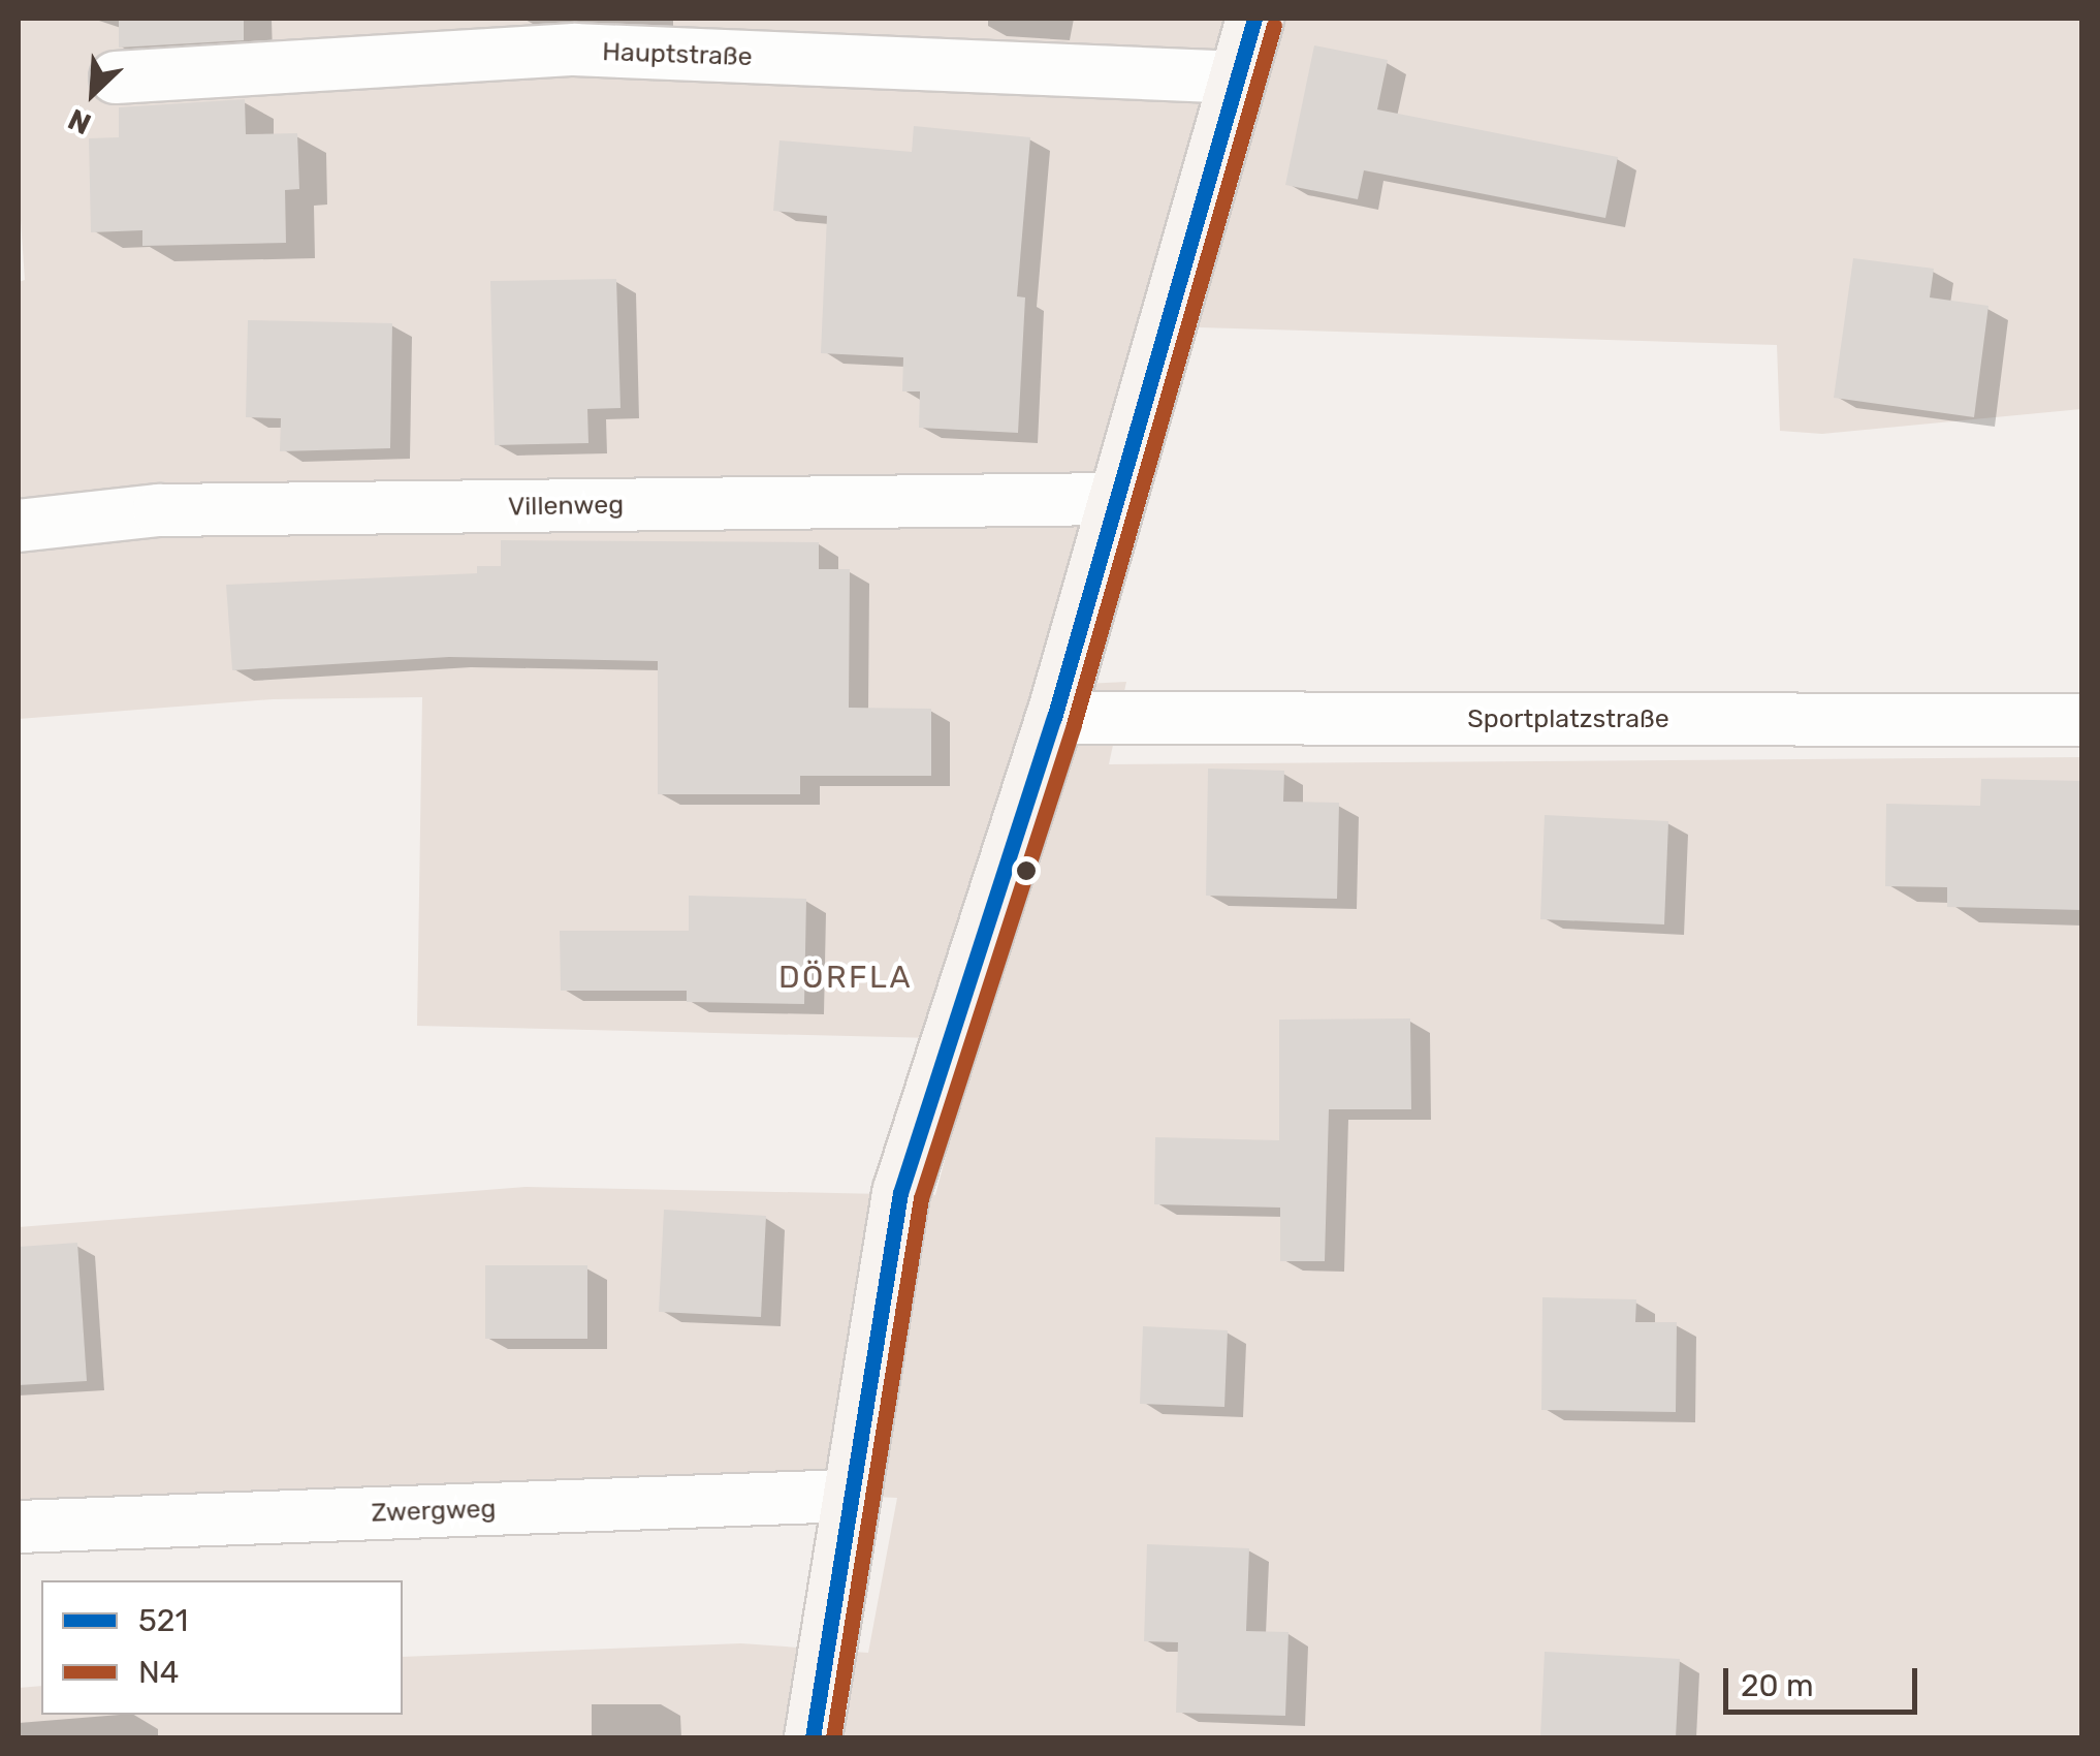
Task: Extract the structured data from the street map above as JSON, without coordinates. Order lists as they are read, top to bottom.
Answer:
{
  "streets": {
    "street": [
      "Hauptstraße",
      "Villenweg",
      "Sportplatzstraße",
      "Zwergweg"
    ]
  },
  "districts": ["DÖRFLA"],
  "lines": ["transit line 521", "transit line N4"],
  "legend": ["521", "N4"],
  "scale_bar": "20 m",
  "north": "bottom left"
}
